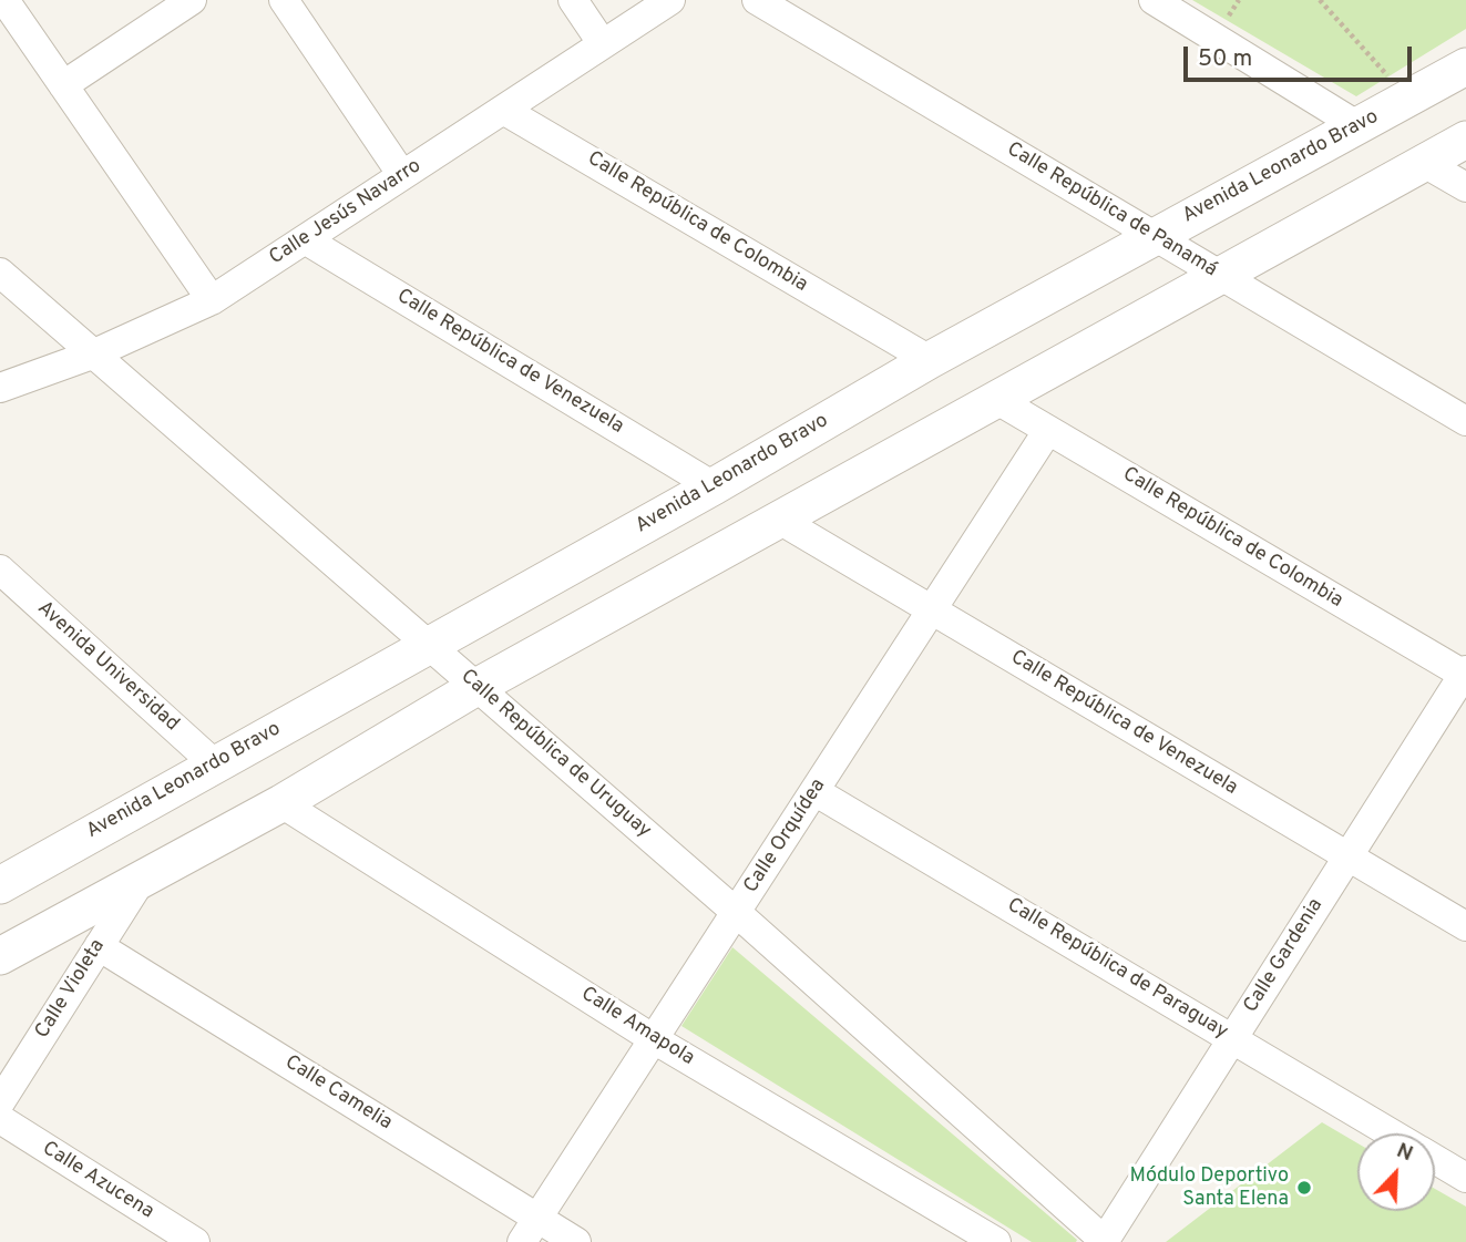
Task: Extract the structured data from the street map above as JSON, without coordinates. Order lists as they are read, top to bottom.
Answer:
{
  "streets": {
    "street": [
      "Avenida Leonardo Bravo",
      "Calle República de Panamá",
      "Calle Jesús Navarro",
      "Calle República de Colombia",
      "Calle República de Venezuela",
      "Avenida Universidad",
      "Calle República de Uruguay",
      "Calle Orquídea",
      "Calle Gardenia",
      "Calle República de Paraguay",
      "Calle Violeta",
      "Calle Amapola",
      "Calle Camelia",
      "Calle Azucena"
    ]
  },
  "crossings": [
    ["Avenida Leonardo Bravo", "Calle República de Panamá"],
    ["Avenida Leonardo Bravo", "Calle República de Colombia"],
    ["Avenida Leonardo Bravo", "Calle República de Venezuela"],
    ["Avenida Leonardo Bravo", "Avenida Universidad"],
    ["Avenida Leonardo Bravo", "Calle República de Uruguay"],
    ["Calle Jesús Navarro", "Calle República de Colombia"],
    ["Calle Jesús Navarro", "Calle República de Venezuela"],
    ["Calle Jesús Navarro", "Calle República de Uruguay"],
    ["Calle República de Colombia", "Calle Orquídea"],
    ["Calle República de Colombia", "Calle Gardenia"],
    ["Calle República de Venezuela", "Calle Orquídea"],
    ["Calle República de Venezuela", "Calle Gardenia"],
    ["Calle República de Uruguay", "Calle Orquídea"],
    ["Calle República de Uruguay", "Calle Gardenia"],
    ["Calle Orquídea", "Calle República de Paraguay"],
    ["Calle Orquídea", "Calle Amapola"],
    ["Calle Orquídea", "Calle Camelia"],
    ["Calle Gardenia", "Calle República de Paraguay"],
    ["Calle Violeta", "Calle Camelia"]
  ],
  "places": ["Módulo Deportivo Santa Elena"],
  "scale_bar": "50 m",
  "north": "top right"
}
